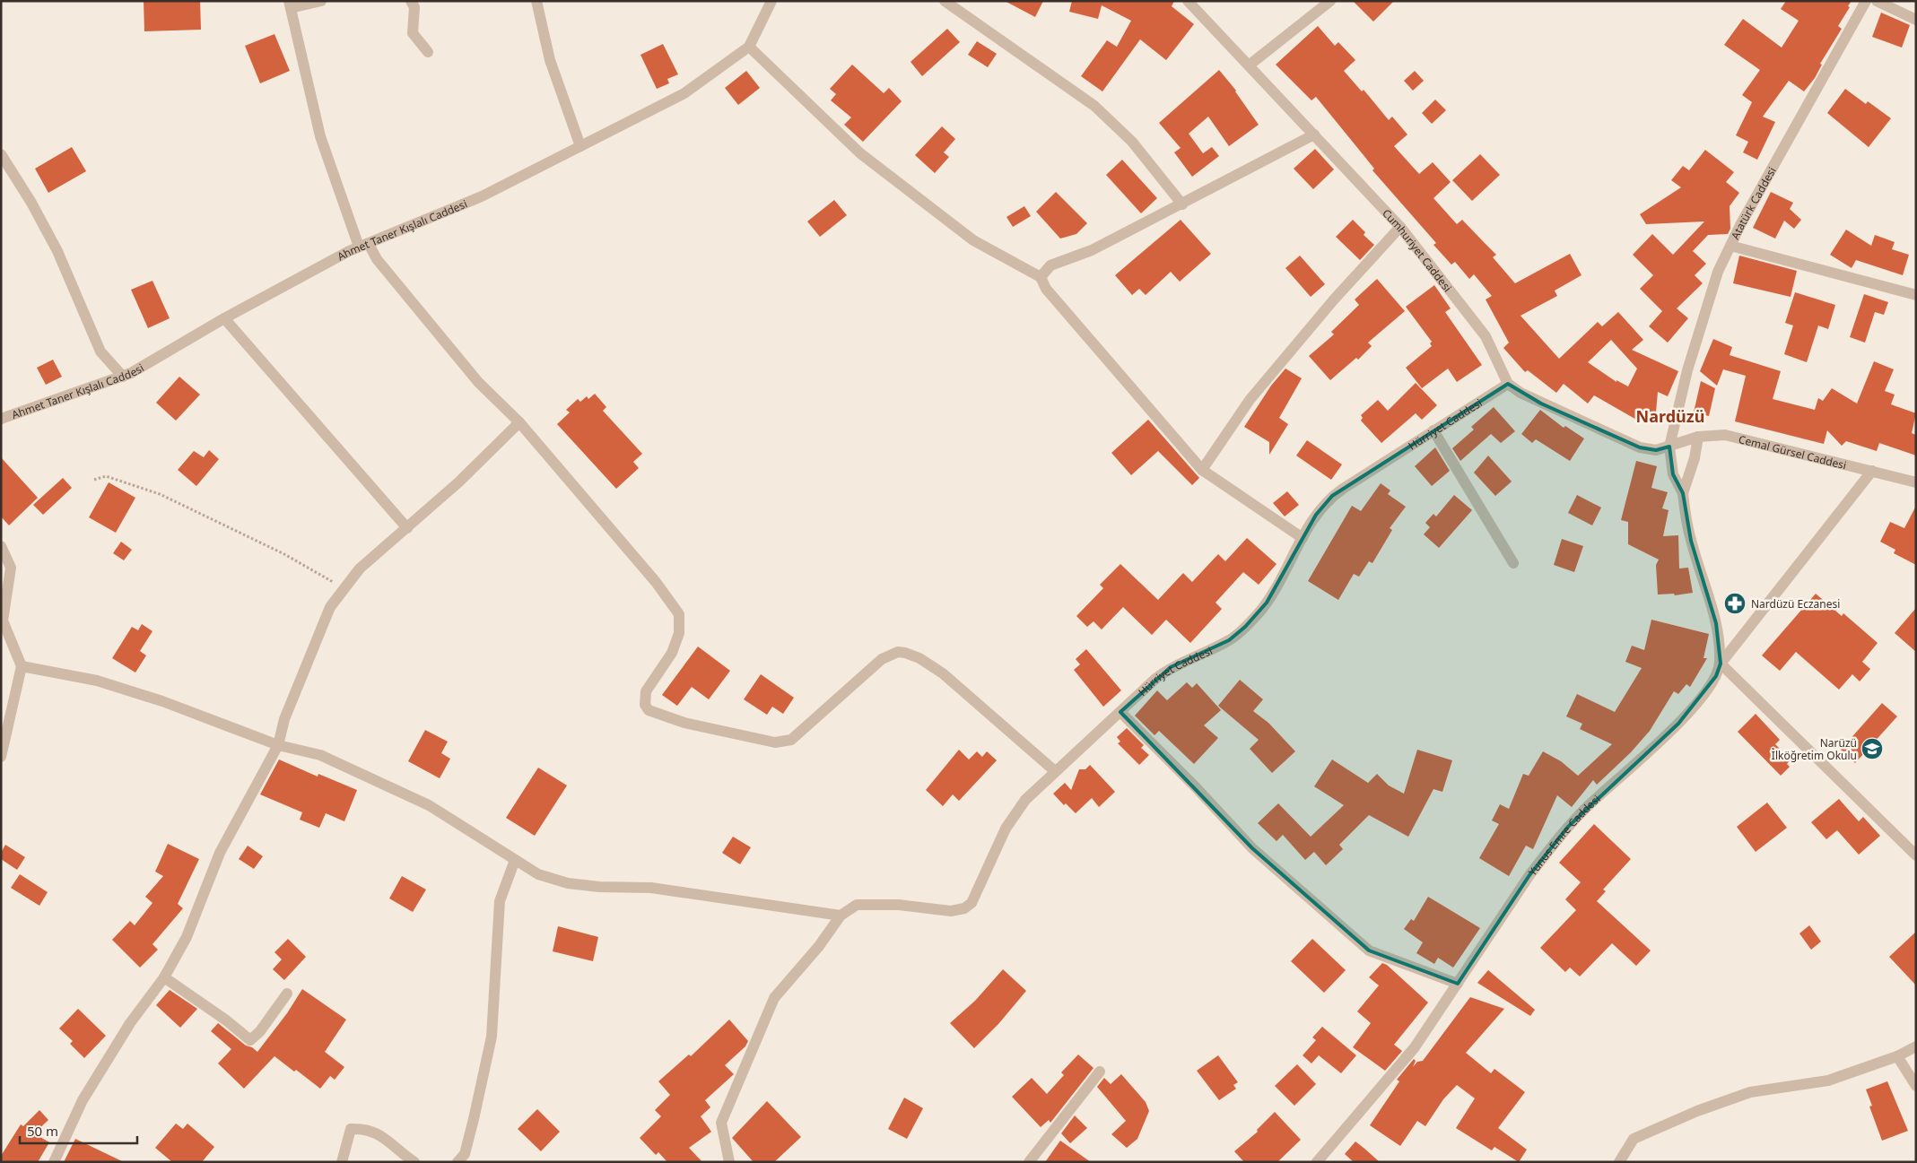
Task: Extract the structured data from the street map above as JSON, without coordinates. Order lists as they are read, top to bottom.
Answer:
{
  "streets": {
    "street": [
      "Atatürk Caddesi",
      "Ahmet Taner Kışlalı Caddesi",
      "Cumhuriyet Caddesi",
      "Hürriyet Caddesi",
      "Cemal Gürsel Caddesi",
      "Yunus Emre Caddesi"
    ]
  },
  "crossings": [
    ["Atatürk Caddesi", "Cemal Gürsel Caddesi"],
    ["Cumhuriyet Caddesi", "Hürriyet Caddesi"],
    ["Cemal Gürsel Caddesi", "Yunus Emre Caddesi"]
  ],
  "districts": ["Nardüzü"],
  "places": {
    "pharmacy": ["Nardüzü Eczanesi"],
    "school or university": ["Narüzü İlköğretim Okulu"]
  },
  "scale_bar": "50 m"
}
